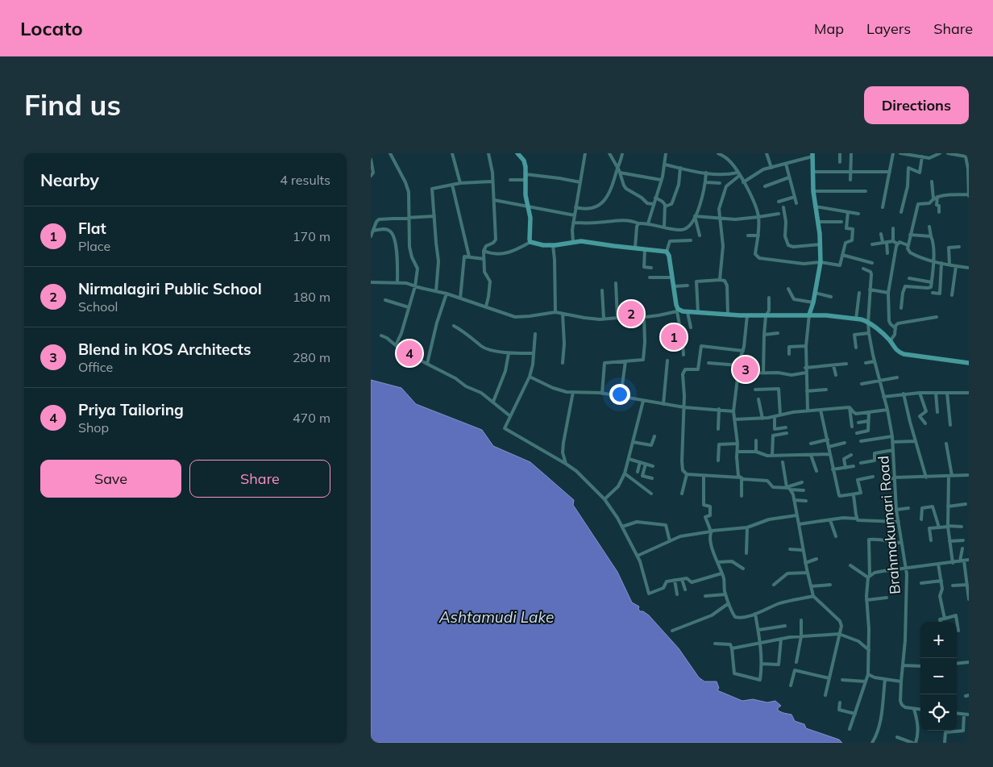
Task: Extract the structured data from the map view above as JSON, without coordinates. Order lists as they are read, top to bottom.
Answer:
{
  "streets": {
    "street": ["Brahmakumari Road"]
  },
  "water": ["Ashtamudi Lake"],
  "page": {
    "header": "Locato",
    "nav": ["Map", "Layers", "Share"],
    "buttons": [
      "Directions",
      ["Save", "Share"]
    ],
    "title": "Find us",
    "heading": ["Nearby", "4 results"],
    "list": [
      {
        "mark": "1",
        "name": "Flat",
        "note": "Place",
        "value": "170 m"
      },
      {
        "mark": "2",
        "name": "Nirmalagiri Public School",
        "note": "School",
        "value": "180 m"
      },
      {
        "mark": "3",
        "name": "Blend in KOS Architects",
        "note": "Office",
        "value": "280 m"
      },
      {
        "mark": "4",
        "name": "Priya Tailoring",
        "note": "Shop",
        "value": "470 m"
      }
    ],
    "pins": [
      "2",
      "1",
      "4",
      "3"
    ],
    "map_buttons": ["+", "−"]
  }
}
